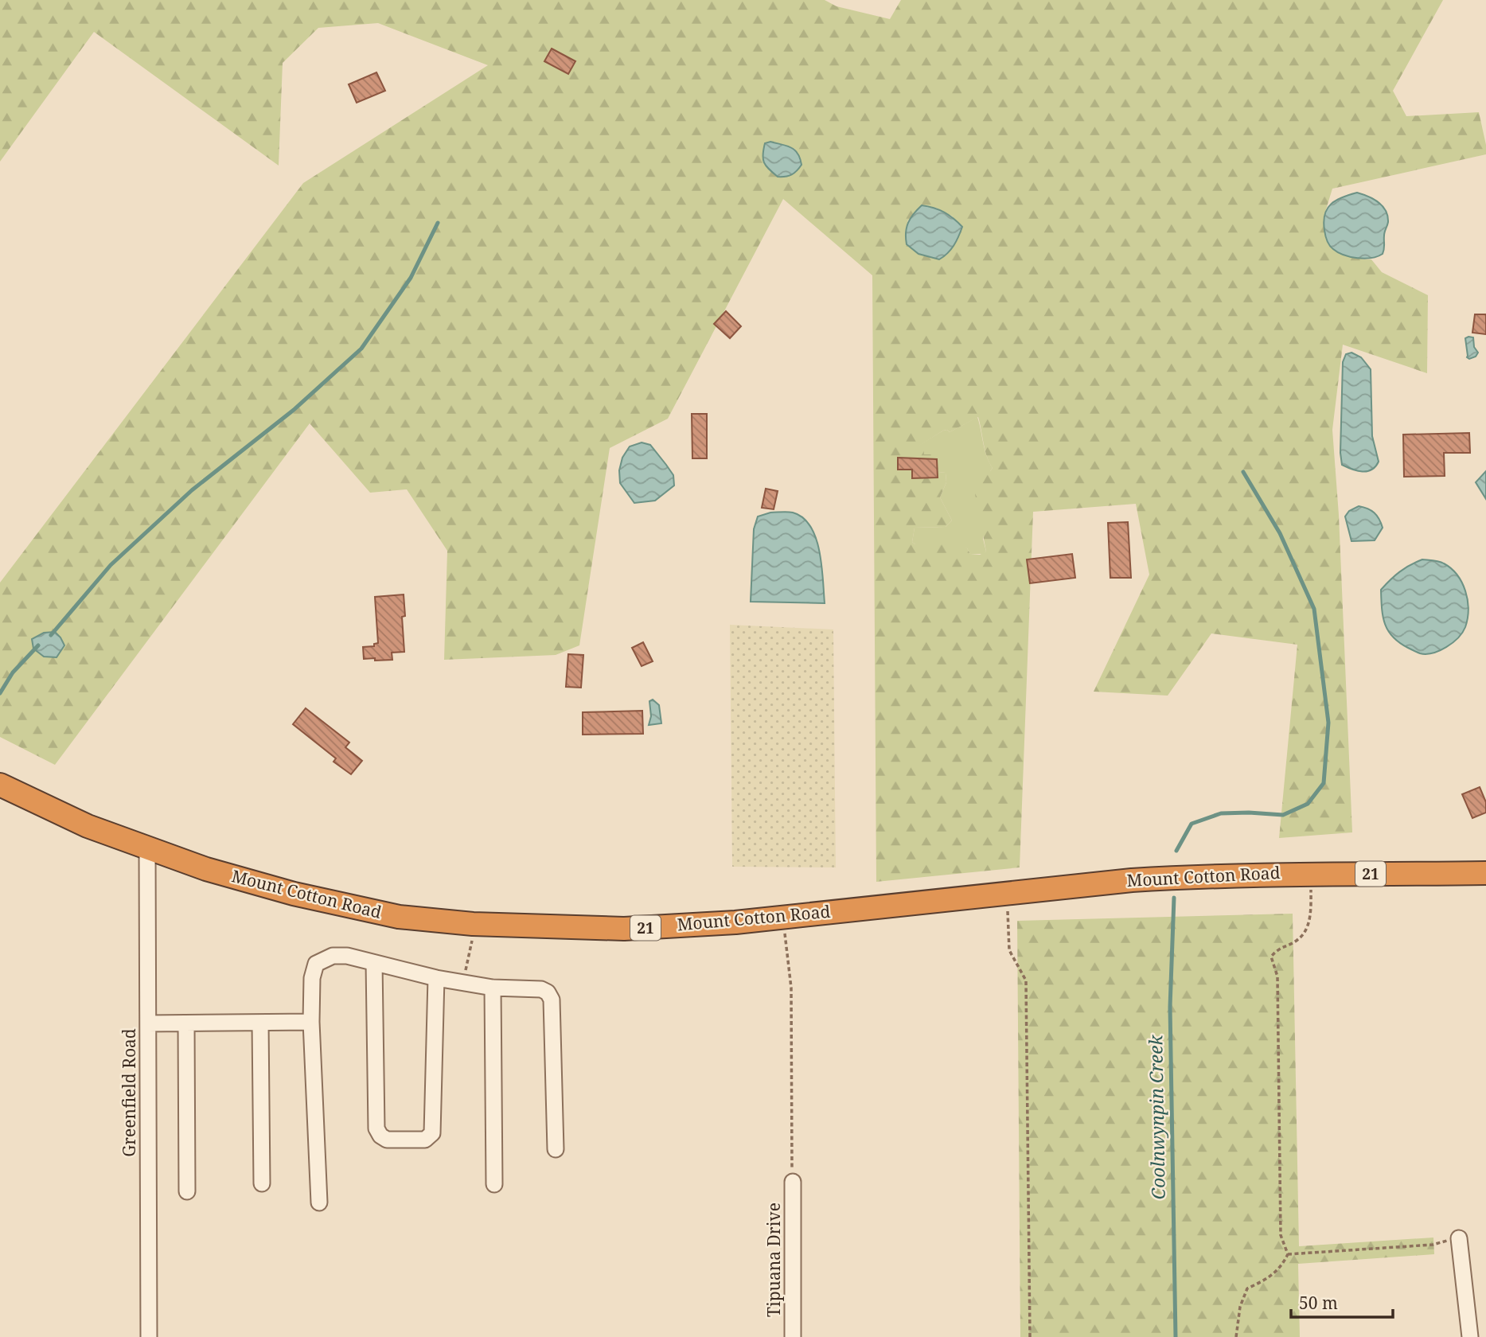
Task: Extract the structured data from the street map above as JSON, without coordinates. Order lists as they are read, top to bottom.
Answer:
{
  "streets": {
    "highway": ["21", "Mount Cotton Road"],
    "street": ["Greenfield Road", "Tipuana Drive"]
  },
  "crossings": [
    ["Mount Cotton Road", "Greenfield Road"]
  ],
  "water": ["Coolnwynpin Creek"],
  "scale_bar": "50 m"
}
